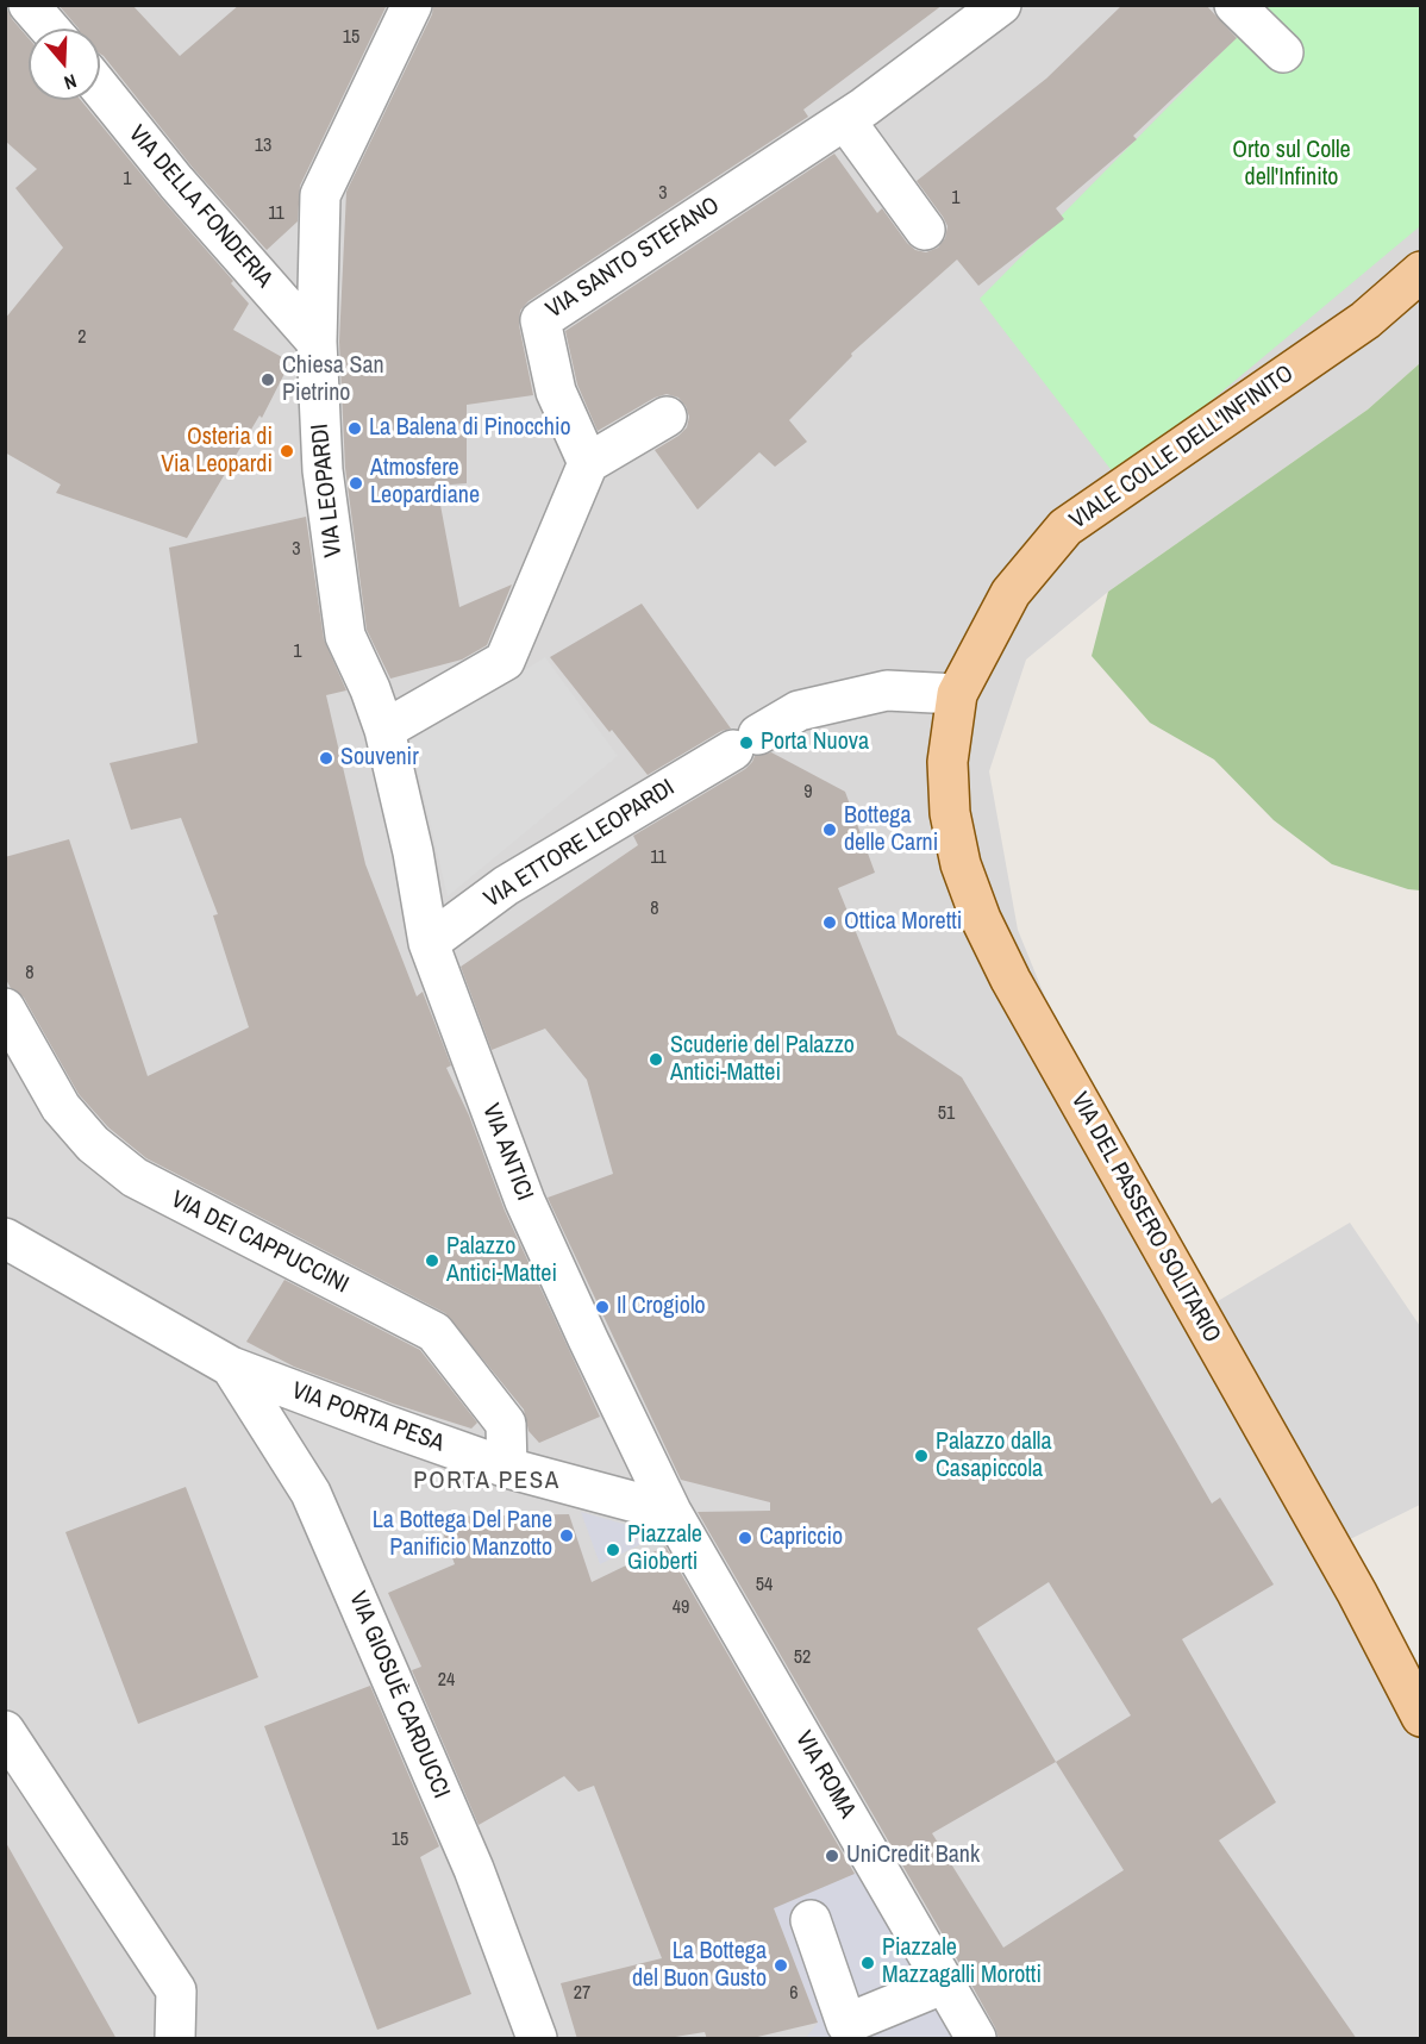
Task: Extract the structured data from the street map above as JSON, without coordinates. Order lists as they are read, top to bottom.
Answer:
{
  "streets": {
    "main road": ["VIALE COLLE DELL'INFINITO", "VIA DEL PASSERO SOLITARIO"],
    "street": [
      "VIA DELLA FONDERIA",
      "VIA SANTO STEFANO",
      "VIA LEOPARDI",
      "VIA ETTORE LEOPARDI",
      "VIA ANTICI",
      "VIA DEI CAPPUCCINI",
      "VIA PORTA PESA",
      "VIA GIOSUÈ CARDUCCI",
      "VIA ROMA"
    ]
  },
  "crossings": [
    ["VIA DELLA FONDERIA", "VIA LEOPARDI"],
    ["VIALE COLLE DELL'INFINITO", "VIA ETTORE LEOPARDI"],
    ["VIALE COLLE DELL'INFINITO", "VIA DEL PASSERO SOLITARIO"],
    ["VIA LEOPARDI", "VIA ETTORE LEOPARDI"],
    ["VIA LEOPARDI", "VIA ANTICI"],
    ["VIA ETTORE LEOPARDI", "VIA ANTICI"],
    ["VIA ETTORE LEOPARDI", "VIA DEL PASSERO SOLITARIO"],
    ["VIA ANTICI", "VIA PORTA PESA"],
    ["VIA ANTICI", "VIA ROMA"],
    ["VIA DEI CAPPUCCINI", "VIA PORTA PESA"],
    ["VIA PORTA PESA", "VIA GIOSUÈ CARDUCCI"],
    ["VIA PORTA PESA", "VIA ROMA"]
  ],
  "districts": ["PORTA PESA"],
  "parks": ["Orto sul Colle dell'Infinito"],
  "places": [
    "Chiesa San Pietrino",
    "La Balena di Pinocchio",
    "Osteria di Via Leopardi",
    "Atmosfere Leopardiane",
    "Porta Nuova",
    "Souvenir",
    "Bottega delle Carni",
    "Ottica Moretti",
    "Scuderie del Palazzo Antici-Mattei",
    "Palazzo Antici-Mattei",
    "Il Crogiolo",
    "Palazzo dalla Casapiccola",
    "La Bottega Del Pane Panificio Manzotto",
    "Capriccio",
    "Piazzale Gioberti",
    "UniCredit Bank",
    "Piazzale Mazzagalli Morotti",
    "La Bottega del Buon Gusto"
  ],
  "house_numbers": [
    "15",
    "13",
    "1",
    "3",
    "1",
    "11",
    "2",
    "3",
    "1",
    "9",
    "11",
    "8",
    "8",
    "51",
    "54",
    "49",
    "52",
    "24",
    "15",
    "27",
    "6"
  ],
  "north": "bottom"
}
